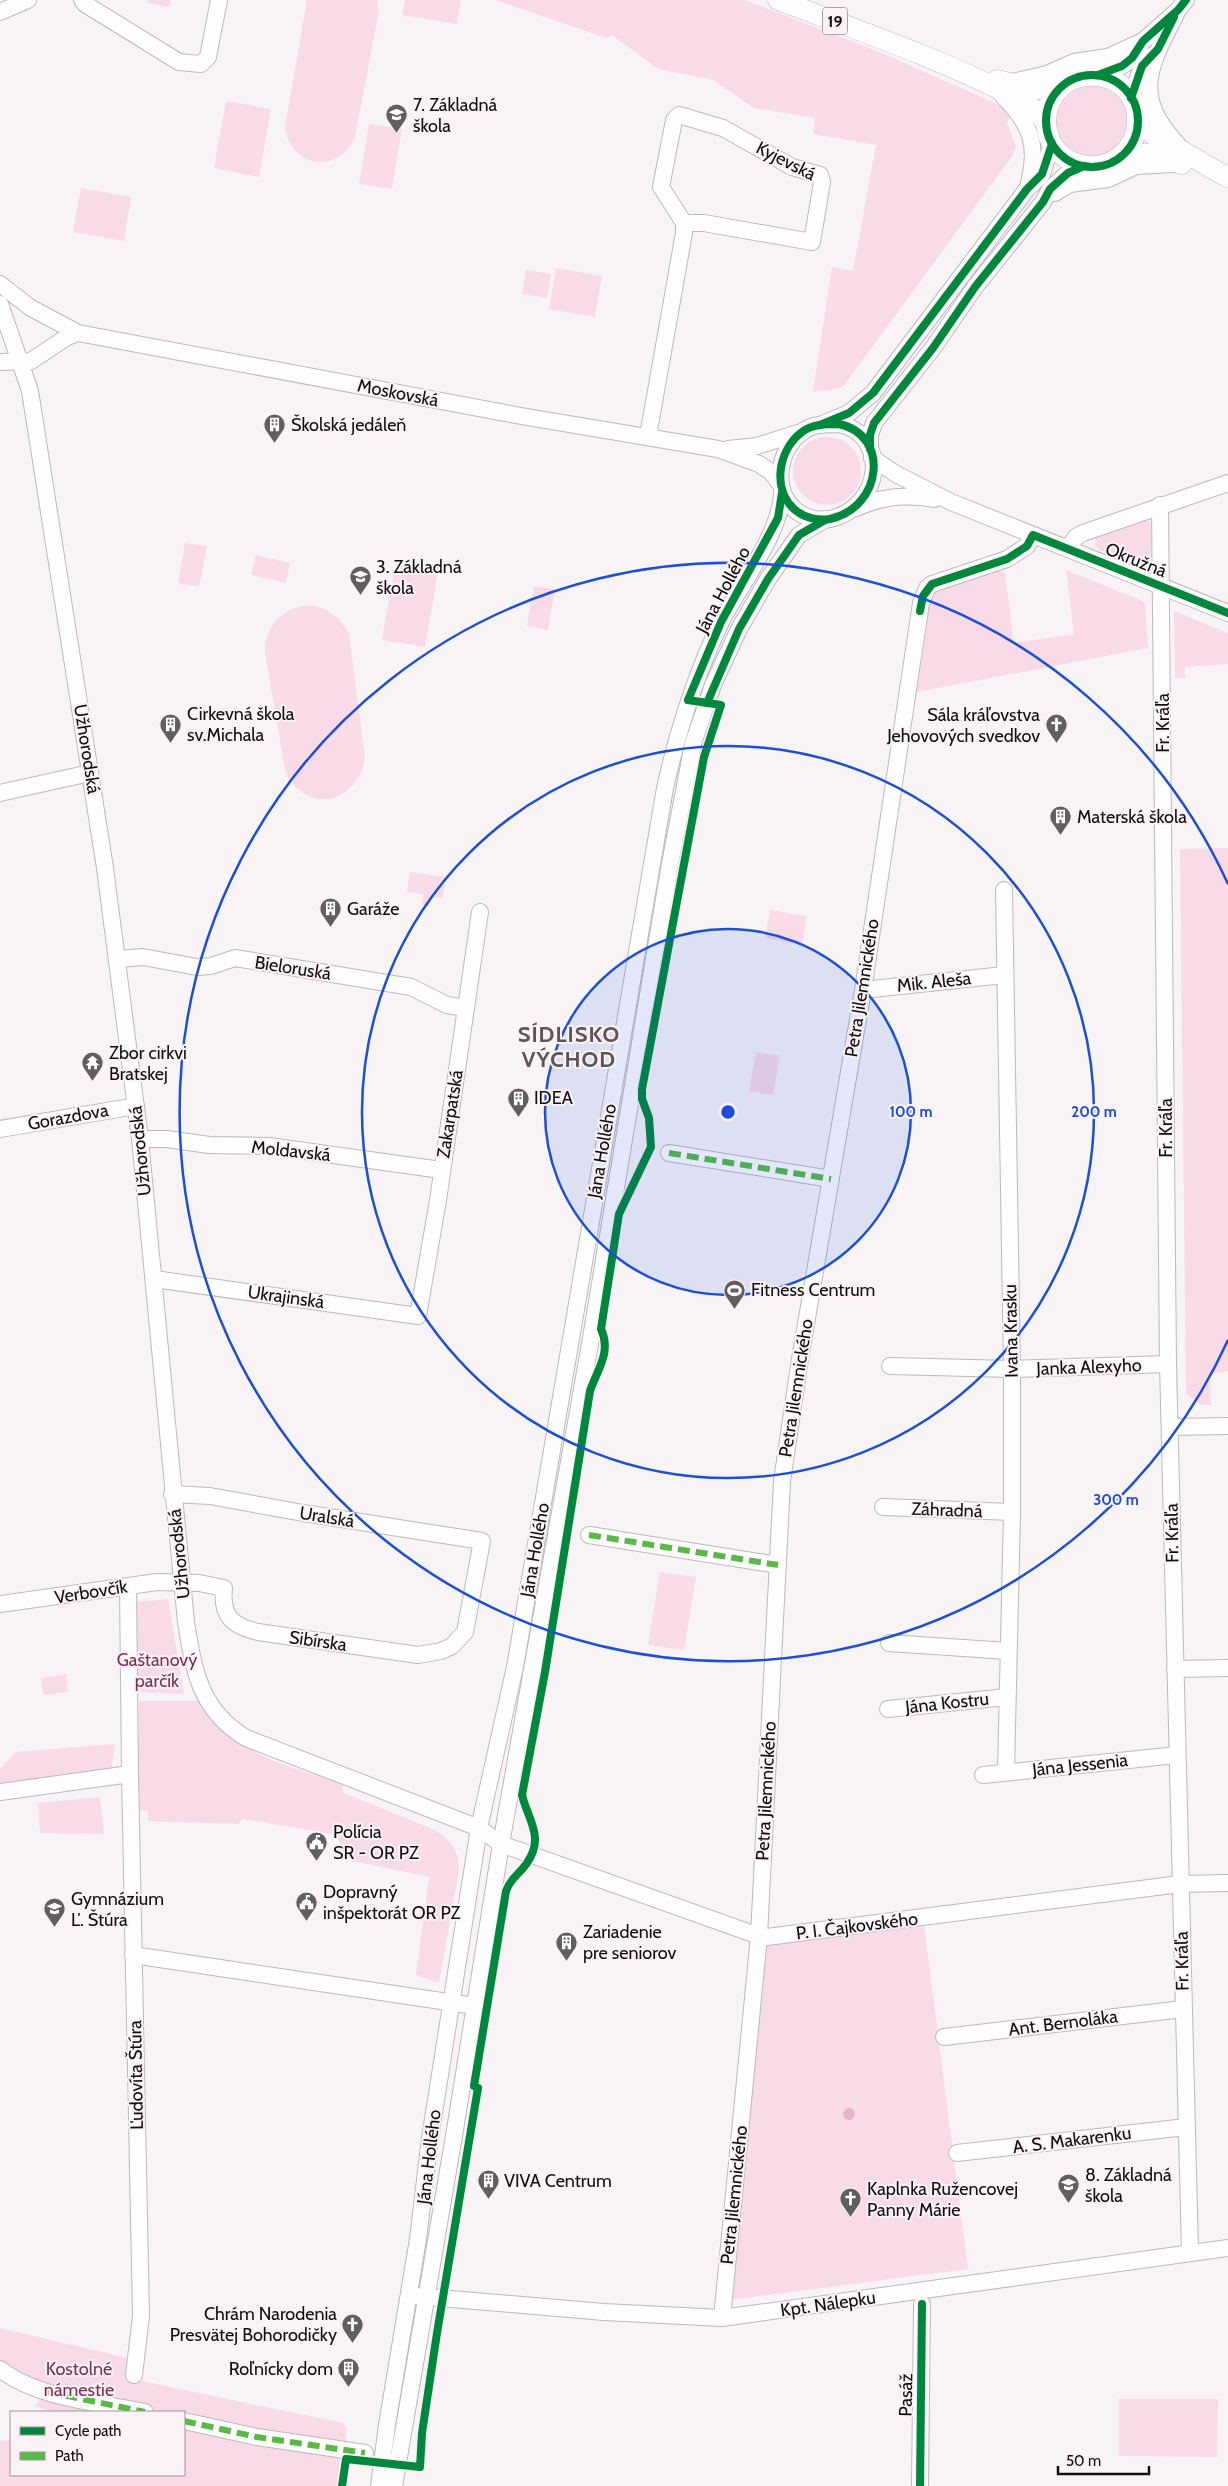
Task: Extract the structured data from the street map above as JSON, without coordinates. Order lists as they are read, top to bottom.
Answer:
{
  "streets": {
    "main road": ["19"],
    "street": [
      "Kyjevská",
      "Moskovská",
      "Okružná",
      "Jána Hollého",
      "Fr. Kráľa",
      "Užhorodská",
      "Bieloruská",
      "Mik. Aleša",
      "Petra Jilemnického",
      "Zakarpatská",
      "Gorazdova",
      "Moldavská",
      "Ukrajinská",
      "Ivana Krasku",
      "Janka Alexyho",
      "Záhradná",
      "Uralská",
      "Verbovčík",
      "Sibírska",
      "Jána Kostru",
      "Jána Jessenia",
      "P. I. Čajkovského",
      "Ant. Bernoláka",
      "Ľudovíta Štúra",
      "A. S. Makarenku",
      "Kpt. Nálepku",
      "Pasáž"
    ]
  },
  "crossings": [
    ["Okružná", "Fr. Kráľa"],
    ["Okružná", "Petra Jilemnického"],
    ["Jána Hollého", "Užhorodská"],
    ["Jána Hollého", "P. I. Čajkovského"],
    ["Jána Hollého", "Kpt. Nálepku"],
    ["Fr. Kráľa", "Janka Alexyho"],
    ["Fr. Kráľa", "Jána Jessenia"],
    ["Fr. Kráľa", "P. I. Čajkovského"],
    ["Fr. Kráľa", "Ant. Bernoláka"],
    ["Fr. Kráľa", "A. S. Makarenku"],
    ["Fr. Kráľa", "Kpt. Nálepku"],
    ["Užhorodská", "Bieloruská"],
    ["Užhorodská", "Gorazdova"],
    ["Užhorodská", "Moldavská"],
    ["Užhorodská", "Ukrajinská"],
    ["Užhorodská", "Uralská"],
    ["Užhorodská", "Verbovčík"],
    ["Bieloruská", "Zakarpatská"],
    ["Mik. Aleša", "Petra Jilemnického"],
    ["Mik. Aleša", "Ivana Krasku"],
    ["Petra Jilemnického", "P. I. Čajkovského"],
    ["Petra Jilemnického", "Kpt. Nálepku"],
    ["Zakarpatská", "Moldavská"],
    ["Zakarpatská", "Ukrajinská"],
    ["Ivana Krasku", "Janka Alexyho"],
    ["Ivana Krasku", "Záhradná"],
    ["Ivana Krasku", "Jána Kostru"],
    ["Ivana Krasku", "Jána Jessenia"],
    ["Uralská", "Sibírska"],
    ["Verbovčík", "Sibírska"]
  ],
  "districts": ["SÍDLISKO VÝCHOD"],
  "parks": ["Gaštanový parčík", "Kostolné námestie"],
  "places": {
    "school or university": [
      "7. Základná škola",
      "3. Základná škola",
      "Gymnázium Ľ. Štúra",
      "8. Základná škola"
    ],
    "building": [
      "Školská jedáleň",
      "Cirkevná škola sv.Michala",
      "Materská škola",
      "Garáže",
      "IDEA",
      "Zariadenie pre seniorov",
      "VIVA Centrum",
      "Roľnícky dom"
    ],
    "church": ["Sála kráľovstva Jehovových svedkov", "Kaplnka Ružencovej Panny Márie", "Chrám Narodenia Presvätej Bohorodičky"],
    "temple": ["Zbor cirkvi Bratskej"],
    "sports": ["Fitness Centrum"],
    "public building": ["Polícia SR - OR PZ", "Dopravný inšpektorát OR PZ"]
  },
  "legend": ["Cycle path", "Path"],
  "scale_bar": "50 m",
  "rings": ["100 m", "200 m", "300 m"]
}
